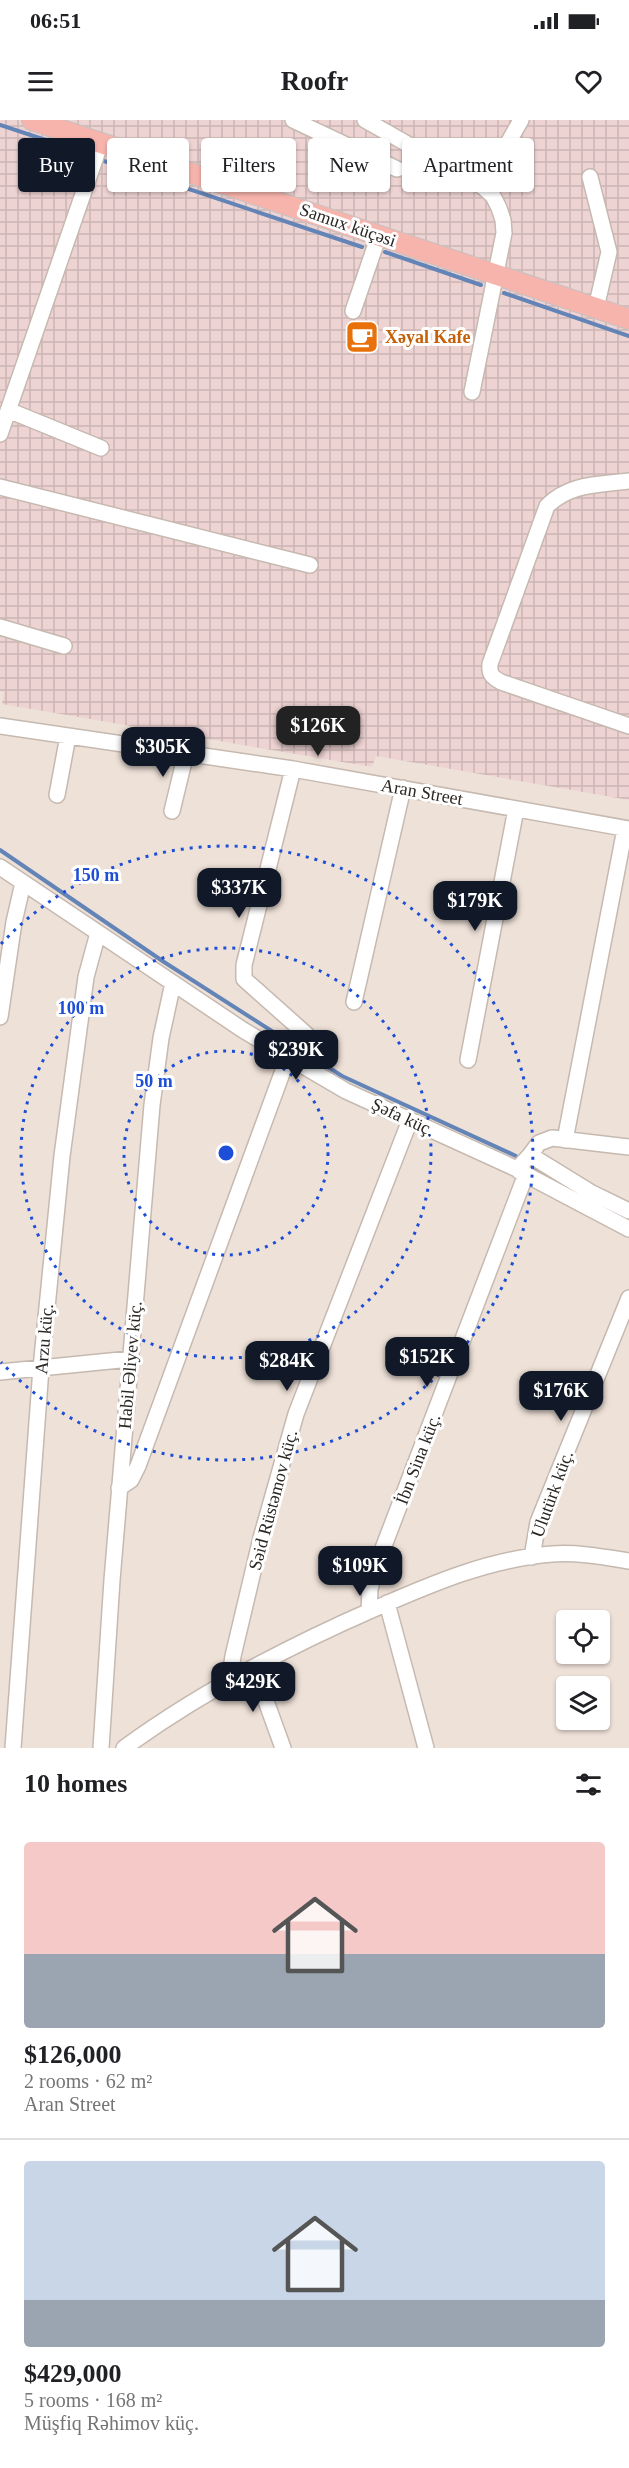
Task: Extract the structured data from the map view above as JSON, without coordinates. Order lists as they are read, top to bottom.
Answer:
{
  "streets": {
    "main road": ["Samux küçəsi"],
    "street": [
      "Aran Street",
      "Şəfa küç.",
      "Arzu küç.",
      "Habil Əliyev küç.",
      "İbn Sina küç.",
      "Ulutürk küç.",
      "Səid Rüstəmov küç."
    ]
  },
  "crossings": [
    ["Şəfa küç.", "Arzu küç."],
    ["Şəfa küç.", "Habil Əliyev küç."],
    ["Şəfa küç.", "İbn Sina küç."],
    ["Şəfa küç.", "Səid Rüstəmov küç."]
  ],
  "places": {
    "cafe": ["Xəyal Kafe"]
  },
  "page": {
    "status": "06:51",
    "header": "Roofr",
    "chip": [
      "Buy",
      "Rent",
      "Filters",
      "New",
      "Apartment"
    ],
    "price": [
      "$126K",
      "$305K",
      "$337K",
      "$179K",
      "$239K",
      "$152K",
      "$284K",
      "$176K",
      "$109K",
      "$429K"
    ],
    "heading": "10 homes",
    "list": [
      {
        "name": "$126,000",
        "note": "2 rooms · 62 m² · Aran Street"
      },
      {
        "name": "$429,000",
        "note": "5 rooms · 168 m² · Müşfiq Rəhimov küç."
      }
    ]
  },
  "rings": ["150 m", "100 m", "50 m"]
}
